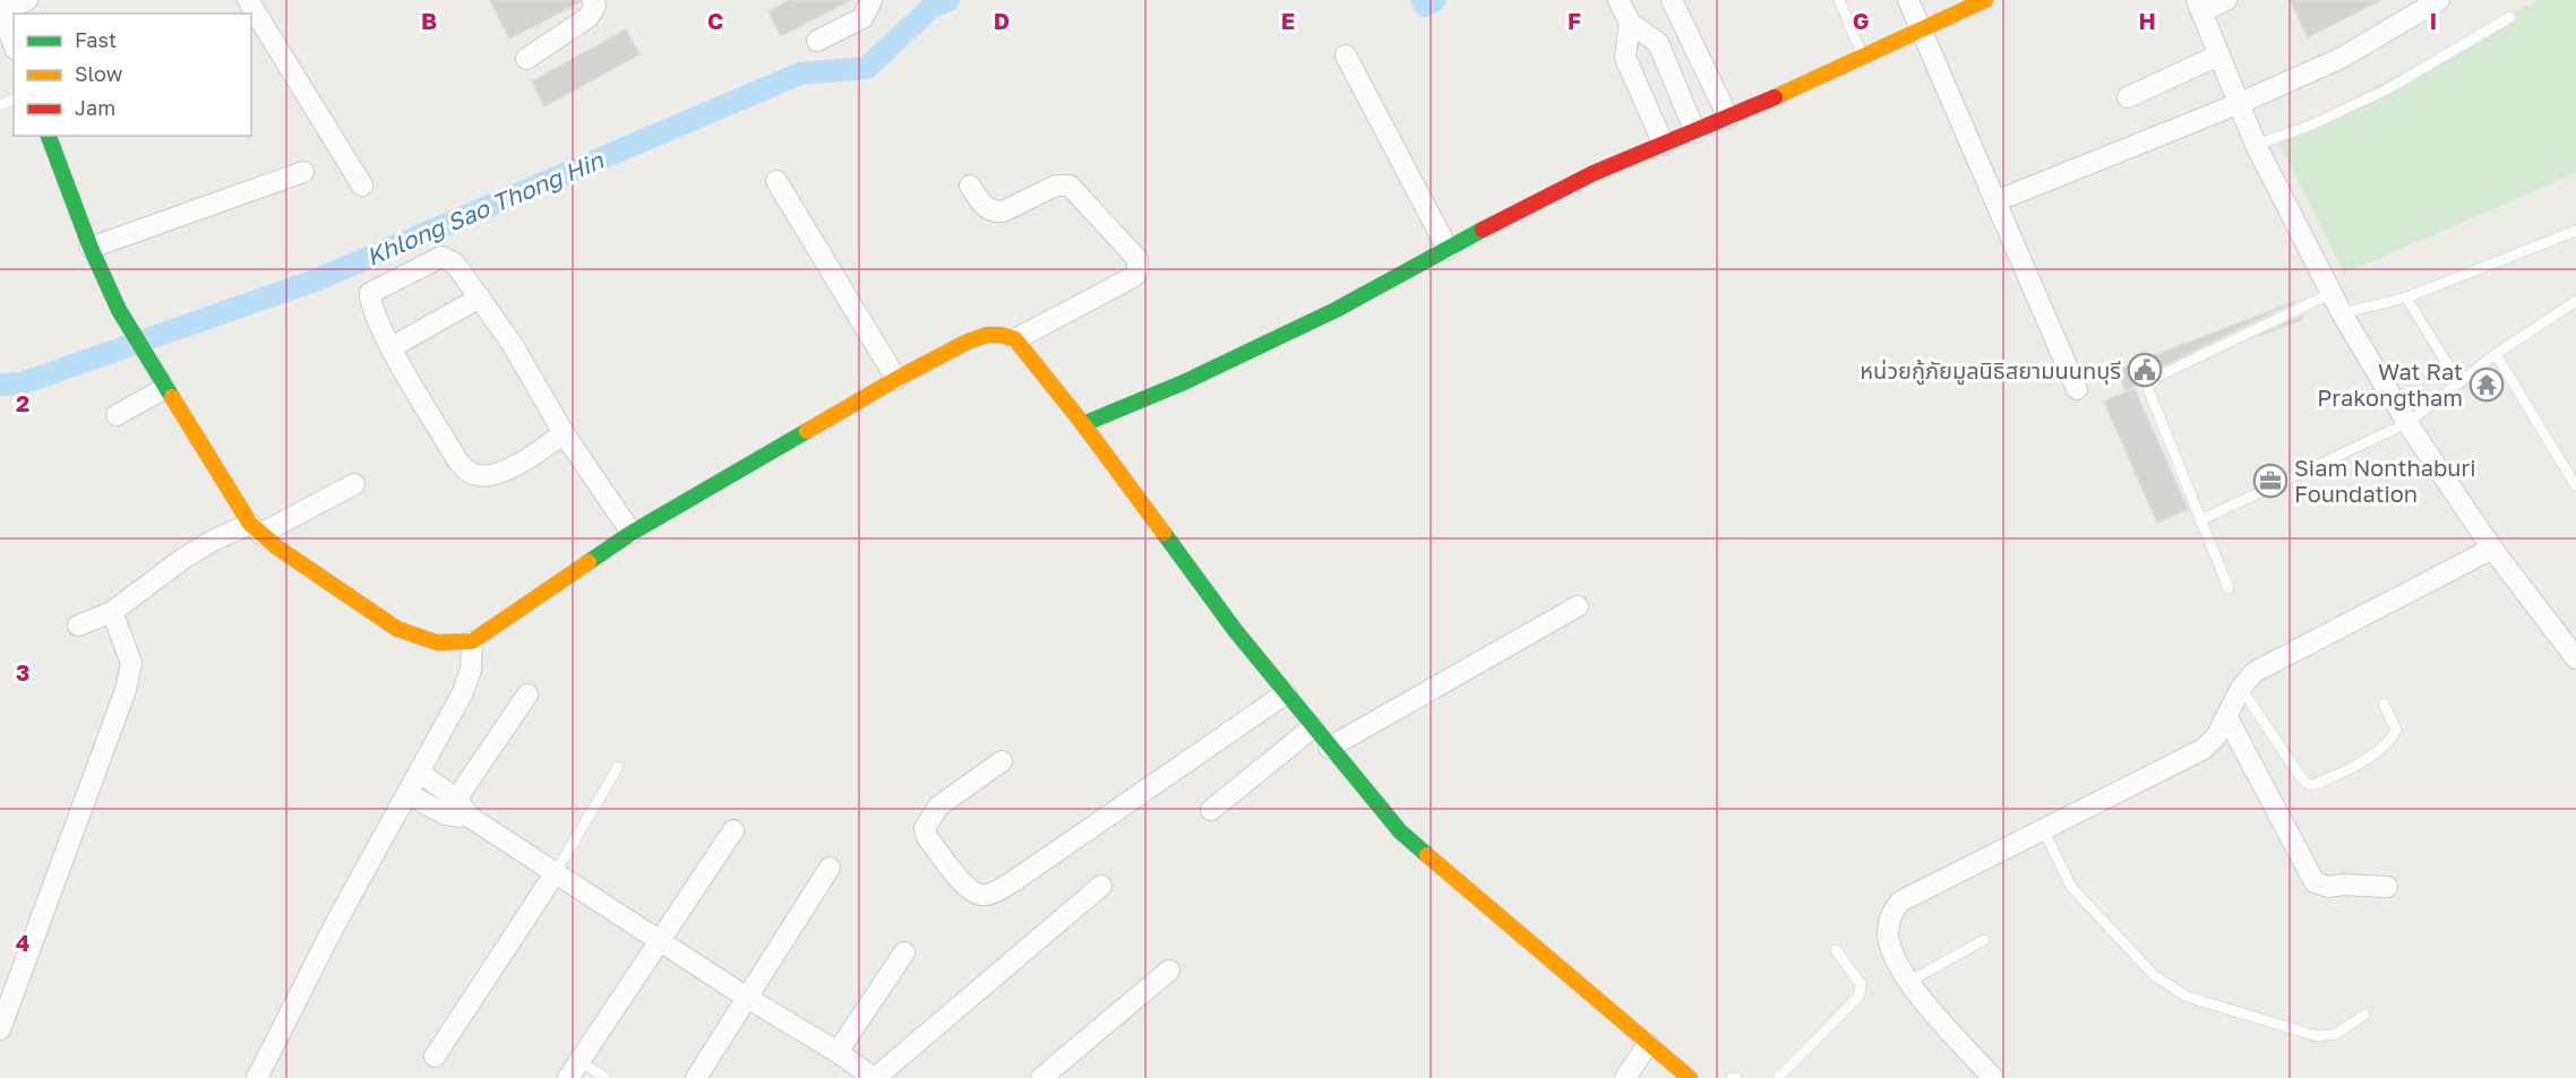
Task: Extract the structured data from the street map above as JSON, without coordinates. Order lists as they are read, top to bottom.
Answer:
{
  "water": ["Khlong Sao Thong Hin"],
  "places": {
    "public building": ["หน่วยกู้ภัยมูลนิธิสยามนนทบุรี"],
    "temple": ["Wat Rat Prakongtham"],
    "office": ["Siam Nonthaburi Foundation"]
  },
  "legend": ["Fast", "Slow", "Jam"],
  "grid": {
    "columns": [
      "B",
      "C",
      "D",
      "E",
      "F",
      "G",
      "H",
      "I"
    ],
    "rows": ["2", "3", "4"]
  }
}
